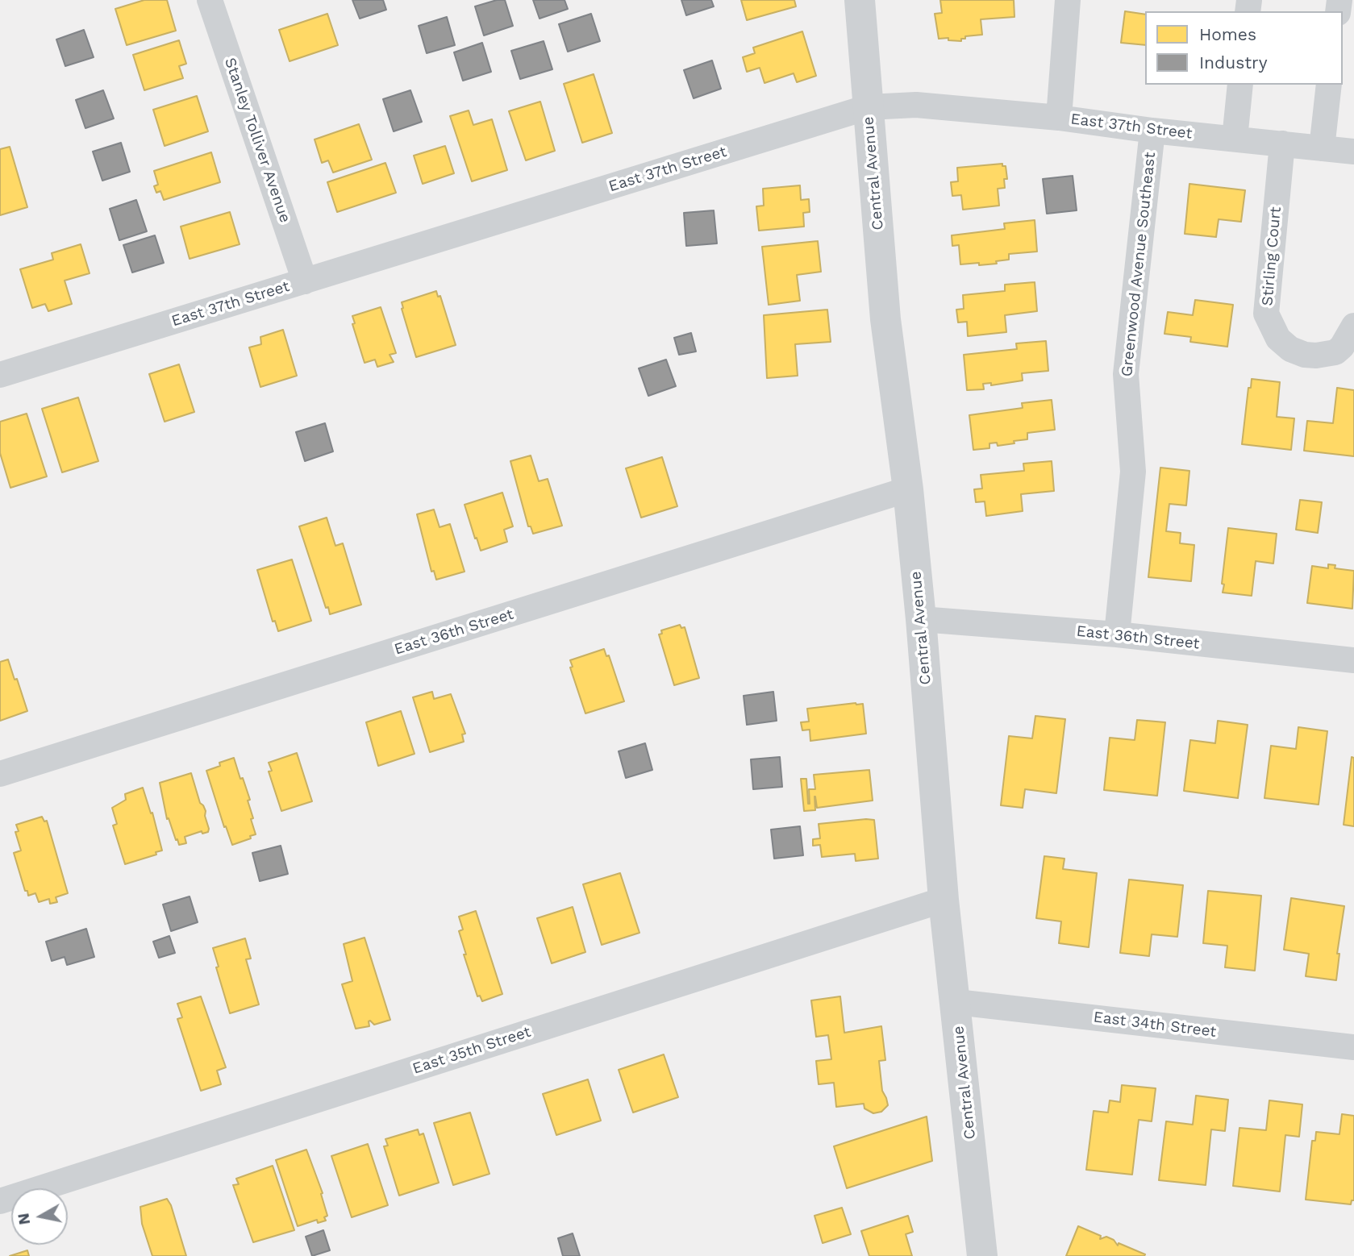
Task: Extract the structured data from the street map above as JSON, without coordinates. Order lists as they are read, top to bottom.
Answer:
{
  "streets": {
    "street": [
      "East 37th Street",
      "Stanley Tolliver Avenue",
      "Central Avenue",
      "Stirling Court",
      "Greenwood Avenue Southeast",
      "East 36th Street",
      "East 34th Street",
      "East 35th Street"
    ]
  },
  "crossings": [
    ["East 37th Street", "Stanley Tolliver Avenue"],
    ["East 37th Street", "Central Avenue"],
    ["East 37th Street", "Stirling Court"],
    ["East 37th Street", "Greenwood Avenue Southeast"],
    ["Central Avenue", "East 36th Street"],
    ["Central Avenue", "East 34th Street"],
    ["Central Avenue", "East 35th Street"],
    ["Greenwood Avenue Southeast", "East 36th Street"]
  ],
  "legend": ["Homes", "Industry"],
  "north": "left"
}
